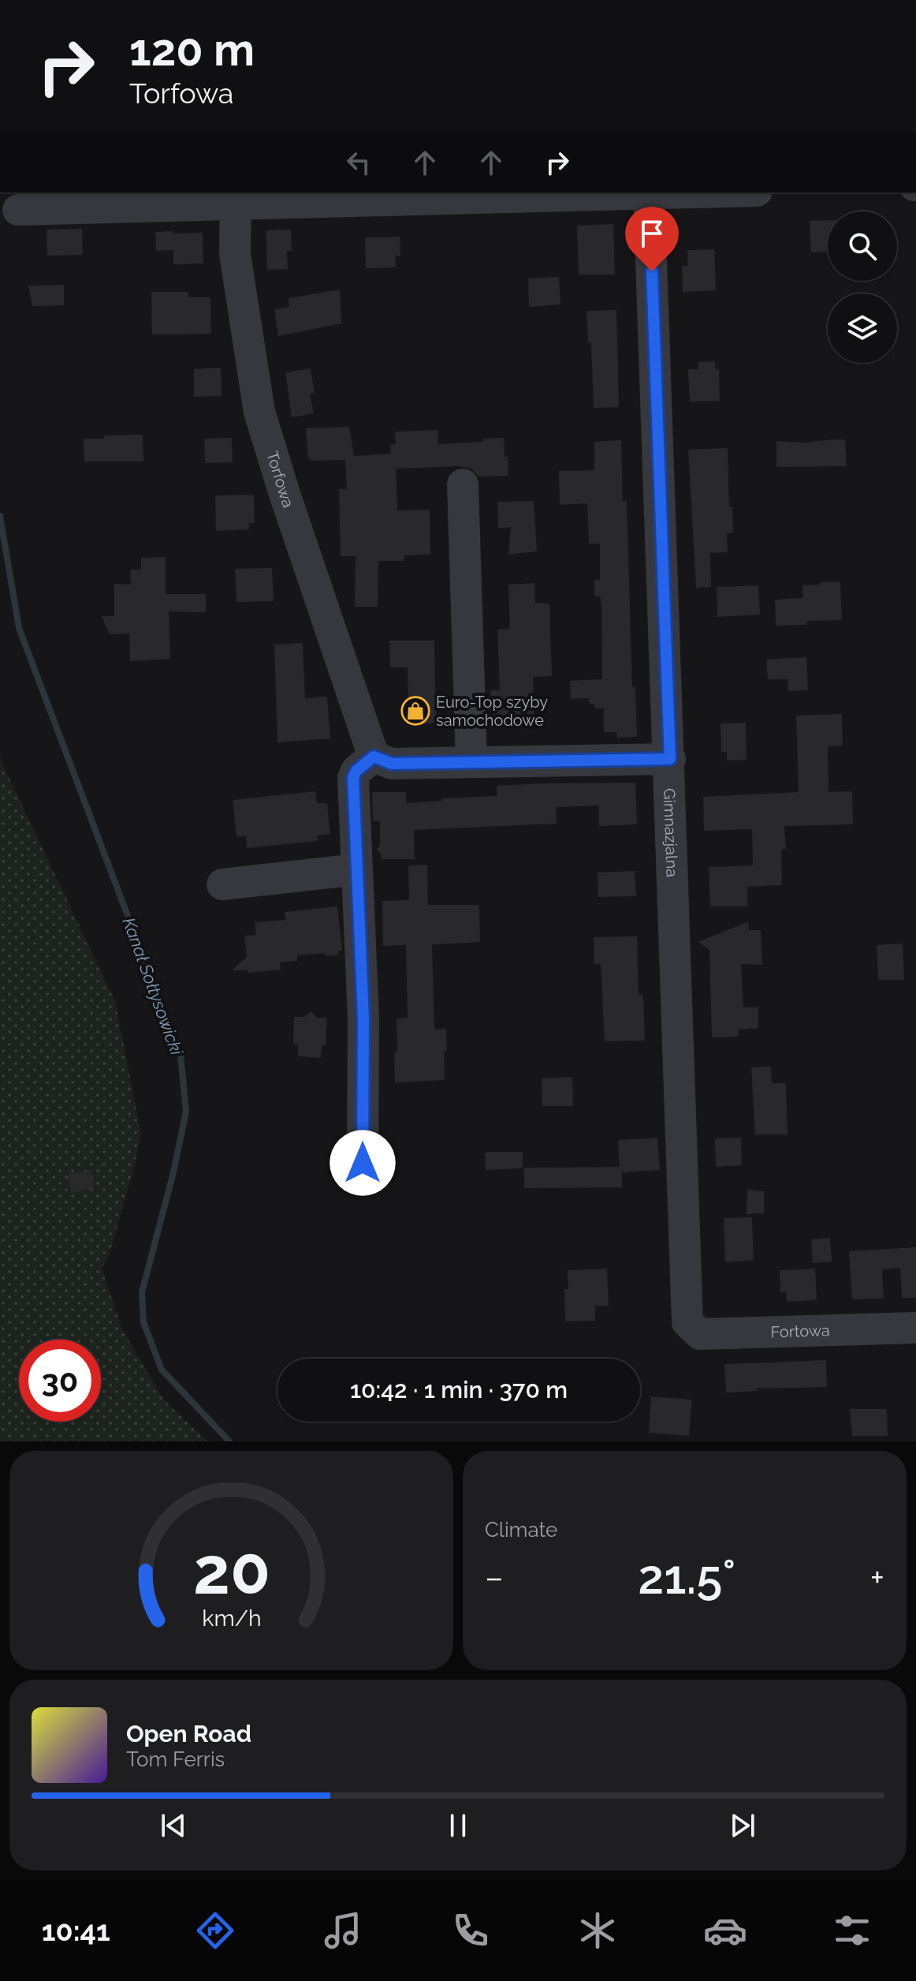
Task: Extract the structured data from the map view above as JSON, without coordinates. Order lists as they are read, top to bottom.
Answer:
{
  "streets": {
    "street": ["Torfowa", "Gimnazjalna", "Fortowa"]
  },
  "crossings": [
    ["Gimnazjalna", "Fortowa"]
  ],
  "water": ["Kanał Sołtysowicki"],
  "places": {
    "shop": ["Euro-Top szyby samochodowe"]
  },
  "page": {
    "turn": ["120 m", "Torfowa"],
    "limit": "30",
    "trip": "10:42 · 1 min · 370 m",
    "tile": "Climate",
    "heat": ["−", "21.5°", "+"],
    "song": ["Open Road", "Tom Ferris"],
    "tabs": "10:41",
    "gauge": ["20", "km/h"]
  }
}
